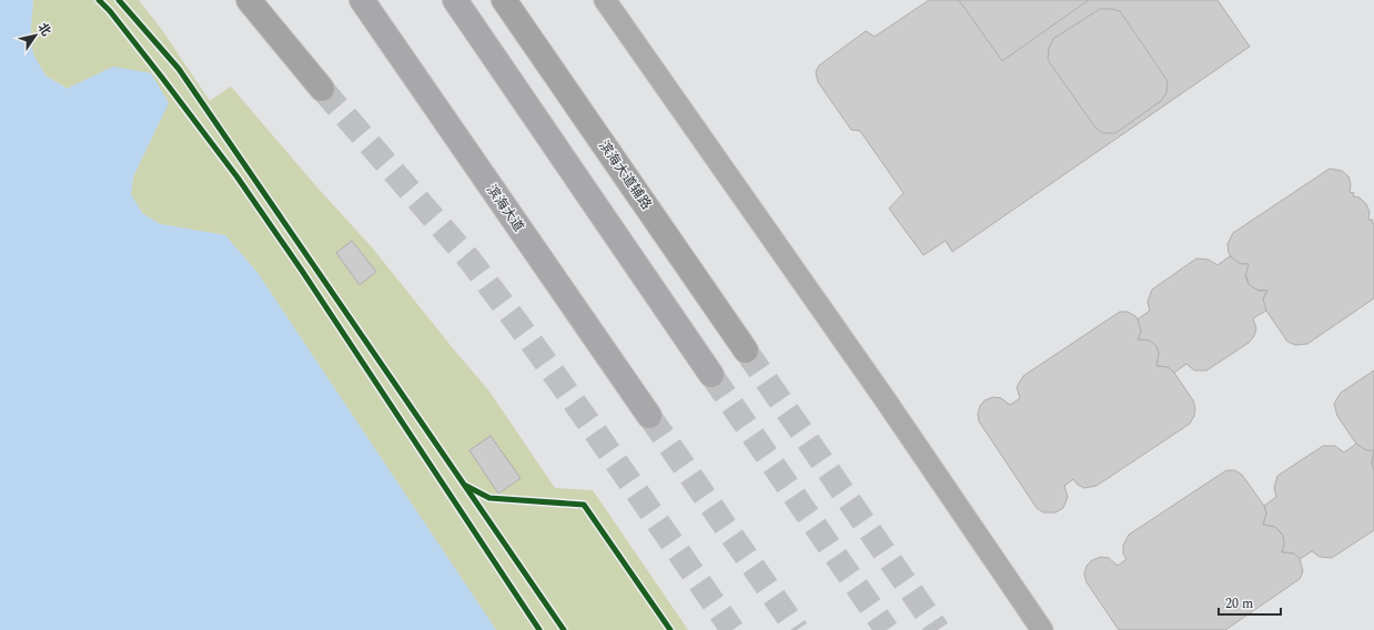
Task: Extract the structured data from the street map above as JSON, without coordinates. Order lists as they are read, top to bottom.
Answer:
{
  "streets": {
    "highway": ["滨海大道"],
    "main road": ["滨海大道辅路"]
  },
  "scale_bar": "20 m",
  "north": "top right"
}
